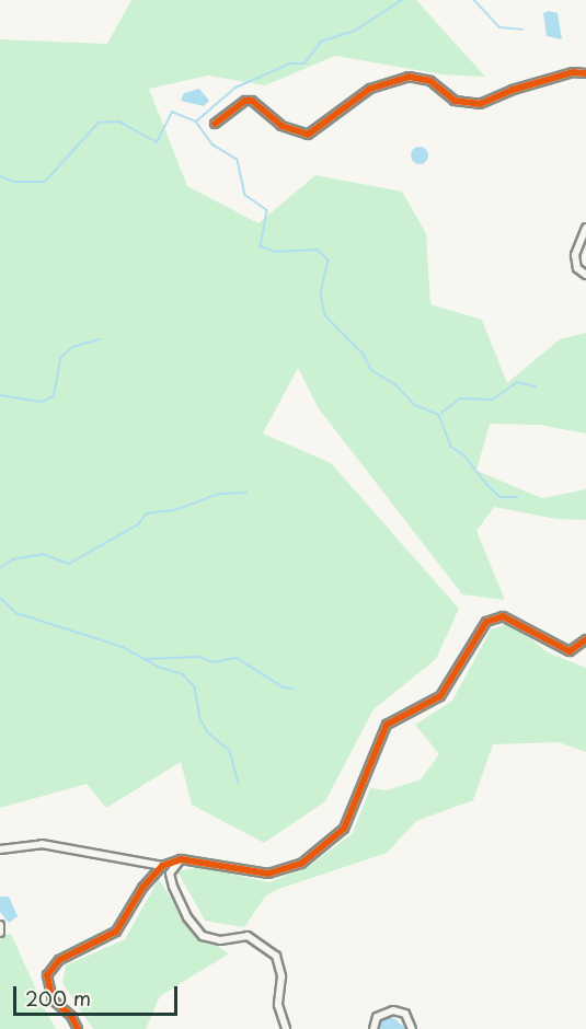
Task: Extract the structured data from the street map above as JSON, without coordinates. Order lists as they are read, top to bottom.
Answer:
{
  "scale_bar": "200 m"
}
